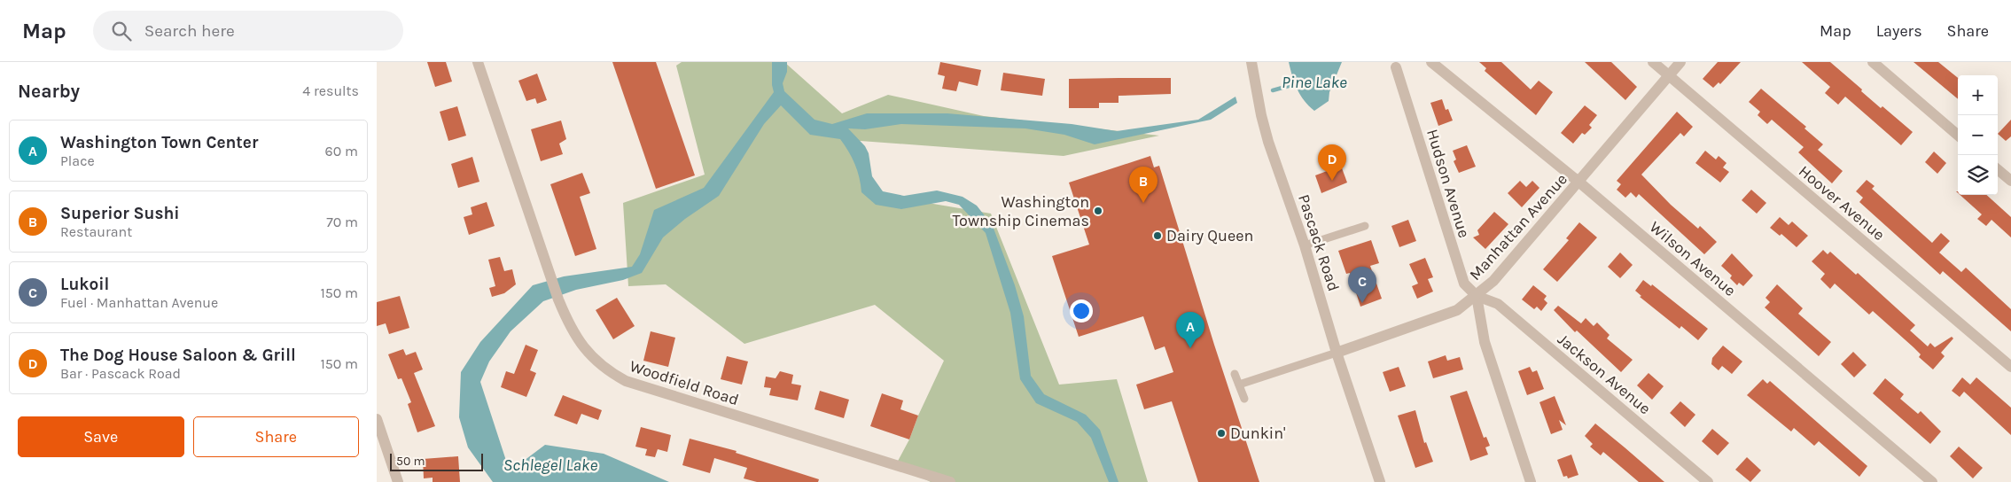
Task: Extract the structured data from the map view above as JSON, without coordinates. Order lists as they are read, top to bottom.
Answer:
{
  "streets": {
    "street": [
      "Hudson Avenue",
      "Hoover Avenue",
      "Manhattan Avenue",
      "Pascack Road",
      "Wilson Avenue",
      "Jackson Avenue",
      "Woodfield Road"
    ]
  },
  "crossings": [
    ["Hudson Avenue", "Manhattan Avenue"],
    ["Hudson Avenue", "Jackson Avenue"],
    ["Hoover Avenue", "Manhattan Avenue"],
    ["Manhattan Avenue", "Pascack Road"],
    ["Manhattan Avenue", "Wilson Avenue"],
    ["Manhattan Avenue", "Jackson Avenue"]
  ],
  "water": ["Pine Lake", "Schlegel Lake"],
  "places": ["Washington Township Cinemas", "Dairy Queen", "Dunkin'"],
  "scale_bar": "50 m",
  "page": {
    "header": "Map",
    "search": "Search here",
    "nav": ["Map", "Layers", "Share"],
    "heading": ["Nearby", "4 results"],
    "map_buttons": ["+", "−"],
    "list": [
      {
        "mark": "A",
        "name": "Washington Town Center",
        "note": "Place",
        "value": "60 m"
      },
      {
        "mark": "B",
        "name": "Superior Sushi",
        "note": "Restaurant",
        "value": "70 m"
      },
      {
        "mark": "C",
        "name": "Lukoil",
        "note": "Fuel · Manhattan Avenue",
        "value": "150 m"
      },
      {
        "mark": "D",
        "name": "The Dog House Saloon & Grill",
        "note": "Bar · Pascack Road",
        "value": "150 m"
      }
    ],
    "pins": [
      "D",
      "B",
      "C",
      "A"
    ],
    "buttons": ["Save", "Share"],
    "scale": "50 m"
  }
}
